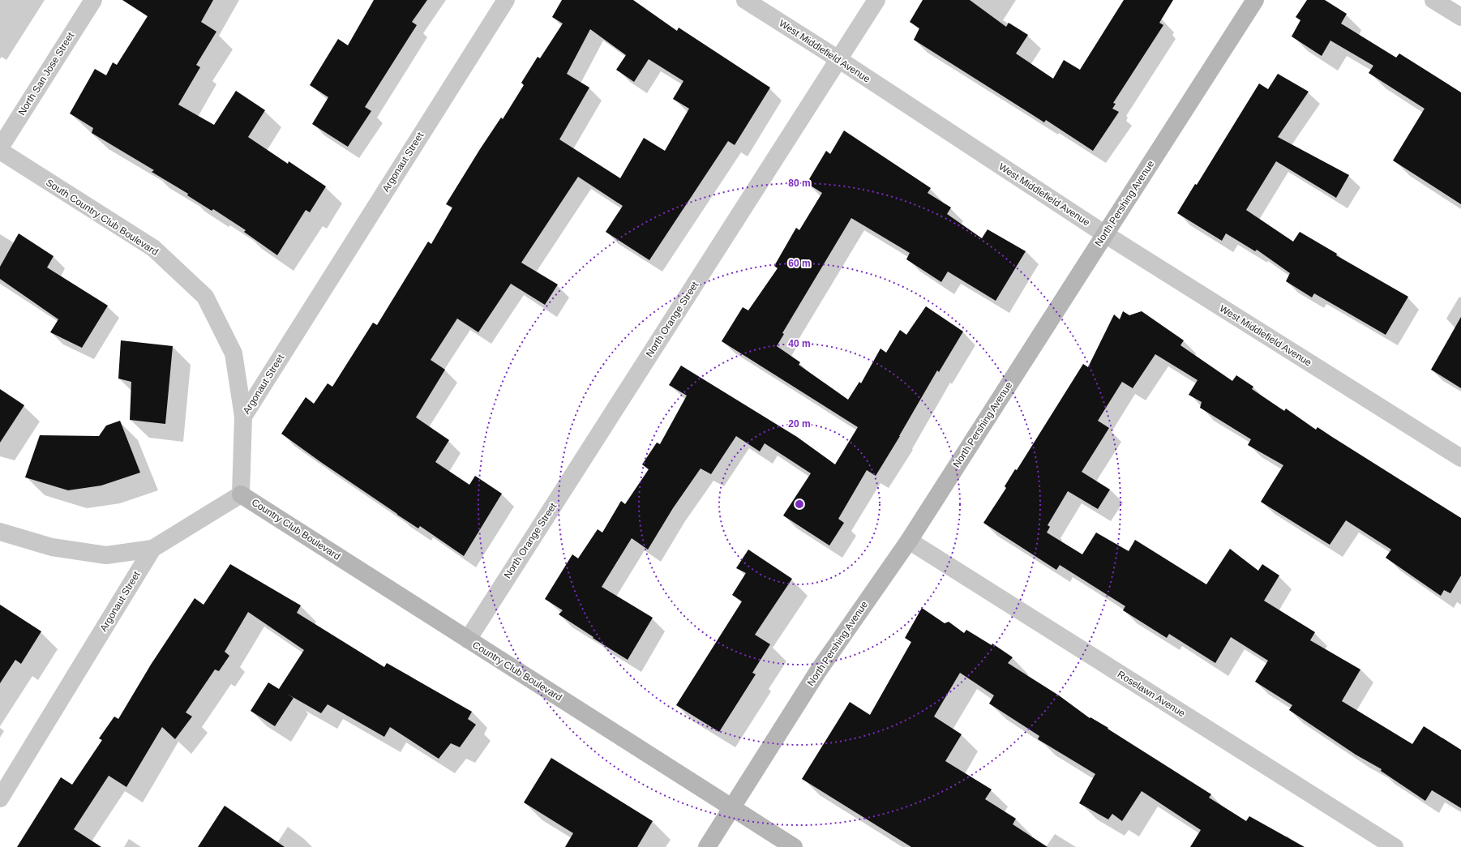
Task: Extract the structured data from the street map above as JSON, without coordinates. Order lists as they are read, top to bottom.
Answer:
{
  "streets": {
    "main road": ["North Pershing Avenue", "Country Club Boulevard"],
    "street": [
      "West Middlefield Avenue",
      "North San Jose Street",
      "Argonaut Street",
      "South Country Club Boulevard",
      "North Orange Street",
      "Roselawn Avenue"
    ]
  },
  "crossings": [
    ["West Middlefield Avenue", "North Pershing Avenue"],
    ["West Middlefield Avenue", "North Orange Street"],
    ["Argonaut Street", "South Country Club Boulevard"],
    ["Argonaut Street", "Country Club Boulevard"],
    ["North Pershing Avenue", "Country Club Boulevard"],
    ["North Pershing Avenue", "Roselawn Avenue"],
    ["North Orange Street", "Country Club Boulevard"]
  ],
  "rings": [
    "80 m",
    "60 m",
    "40 m",
    "20 m"
  ]
}
